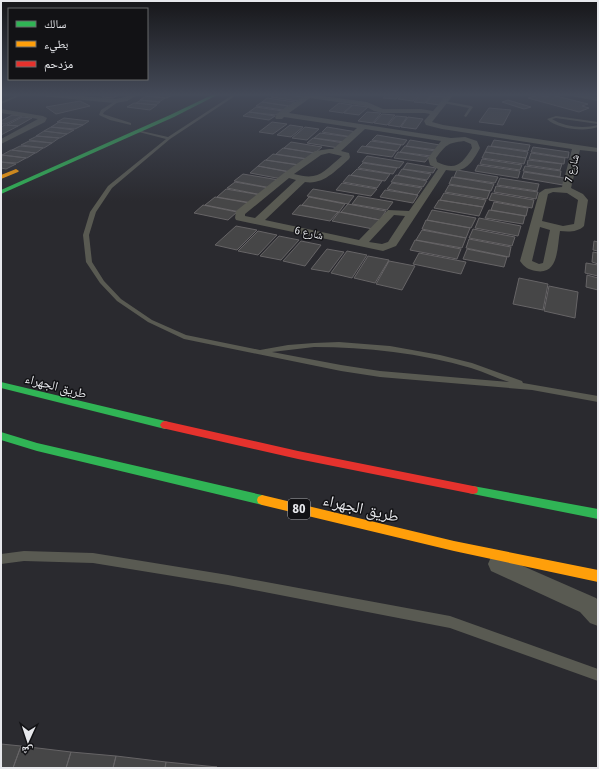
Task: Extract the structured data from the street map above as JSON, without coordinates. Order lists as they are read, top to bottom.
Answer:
{
  "streets": {
    "main road": ["طريق الجهراء", "80"],
    "street": ["شارع 7", "شارع 6"]
  },
  "legend": ["سالك", "بطيء", "مزدحم"],
  "north": "bottom"
}
